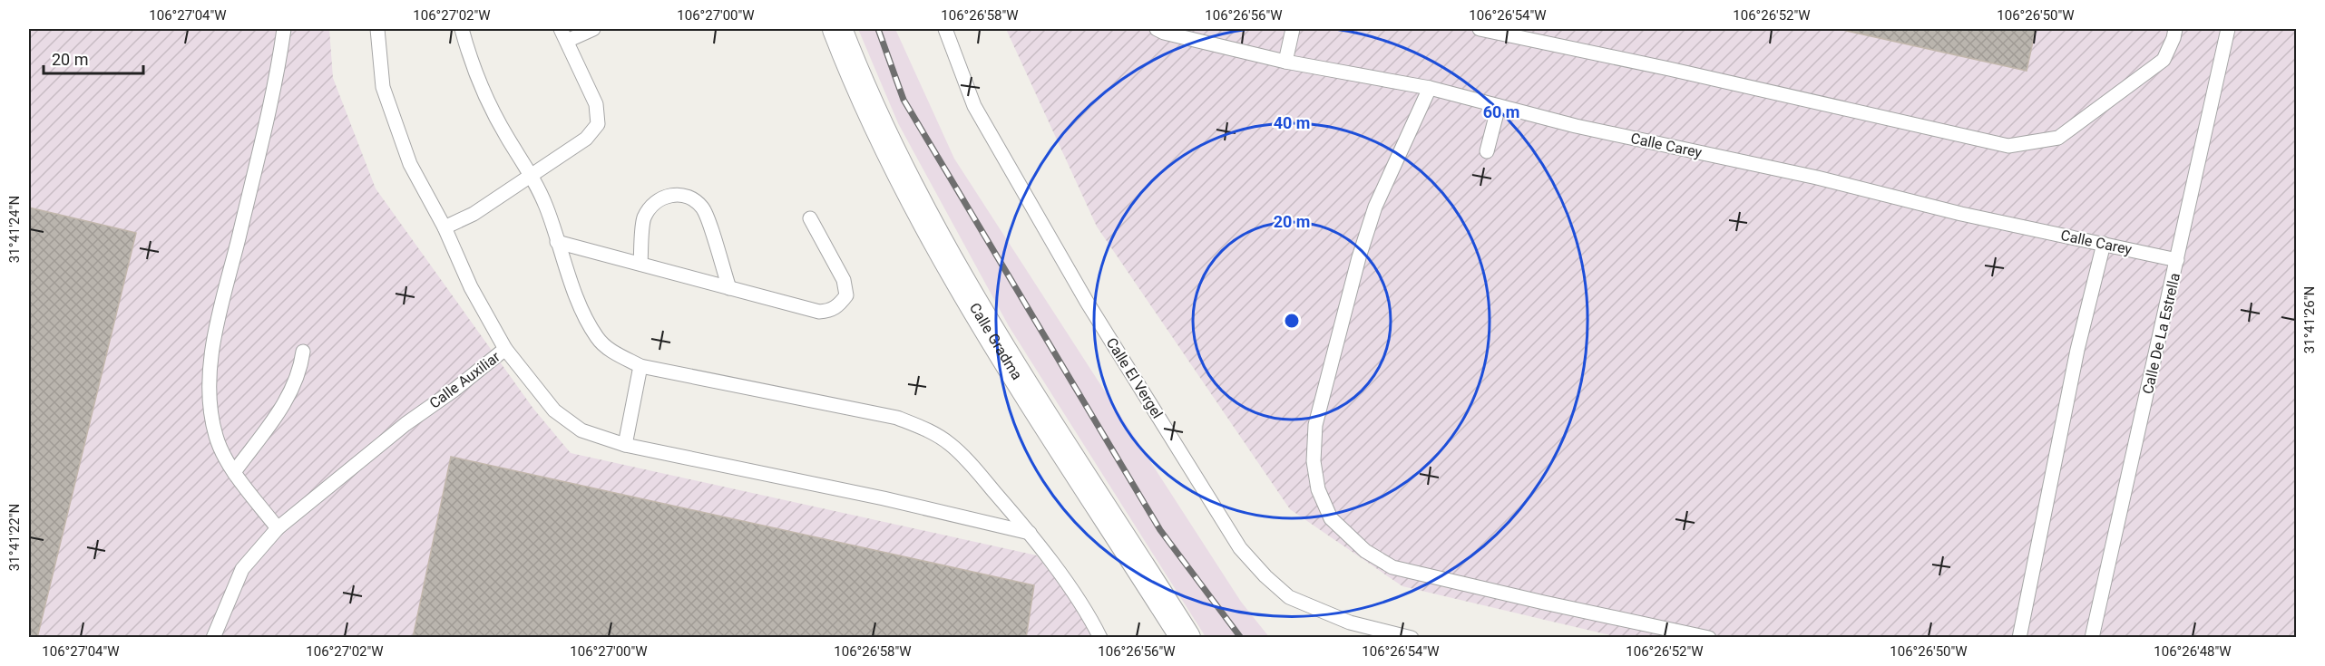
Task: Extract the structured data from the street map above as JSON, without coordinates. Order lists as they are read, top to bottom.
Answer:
{
  "streets": {
    "street": ["Calle Gradma"],
    "lane": [
      "Calle Carey",
      "Calle De La Estrella",
      "Calle El Vergel",
      "Calle Auxiliar"
    ]
  },
  "crossings": [
    ["Calle Carey", "Calle De La Estrella"]
  ],
  "scale_bar": "20 m",
  "coordinates": [
    "106°27'04\"W",
    "106°27'02\"W",
    "106°27'00\"W",
    "106°26'58\"W",
    "106°26'56\"W",
    "106°26'54\"W",
    "106°26'52\"W",
    "106°26'50\"W",
    "31°41'24\"N",
    "31°41'26\"N",
    "31°41'22\"N",
    "106°26'48\"W"
  ],
  "rings": ["60 m", "40 m", "20 m"]
}
